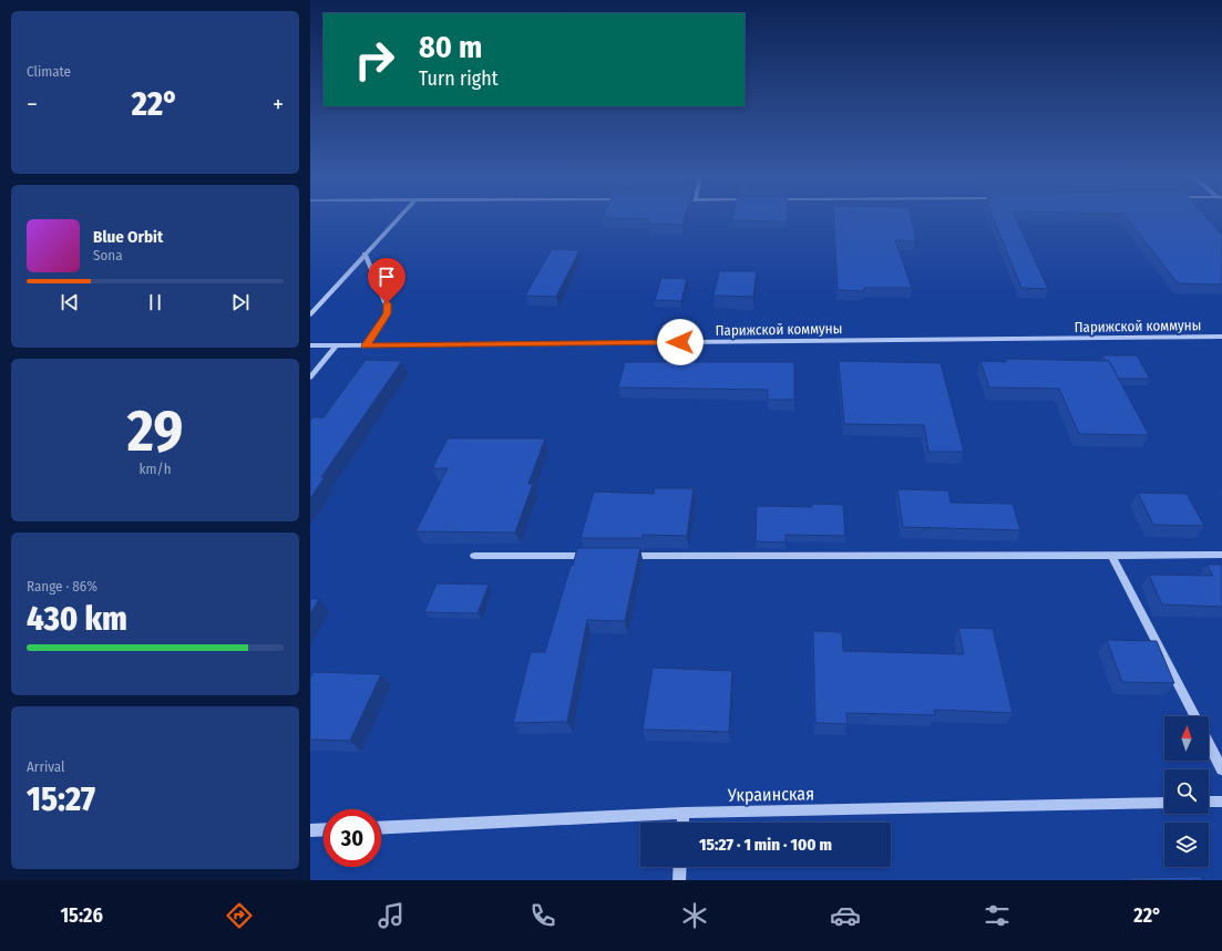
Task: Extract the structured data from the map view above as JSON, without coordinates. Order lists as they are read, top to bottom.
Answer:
{
  "streets": {
    "street": ["Парижской коммуны", "Украинская"]
  },
  "north": "top",
  "page": {
    "tile": [
      "Climate",
      ["29", "km/h"],
      ["Range · 86%", "430 km"],
      ["Arrival", "15:27"]
    ],
    "turn": ["80 m", "Turn right"],
    "heat": ["−", "22°", "+"],
    "song": ["Blue Orbit", "Sona"],
    "limit": "30",
    "trip": "15:27 · 1 min · 100 m",
    "tabs": ["15:26", "22°"]
  }
}
